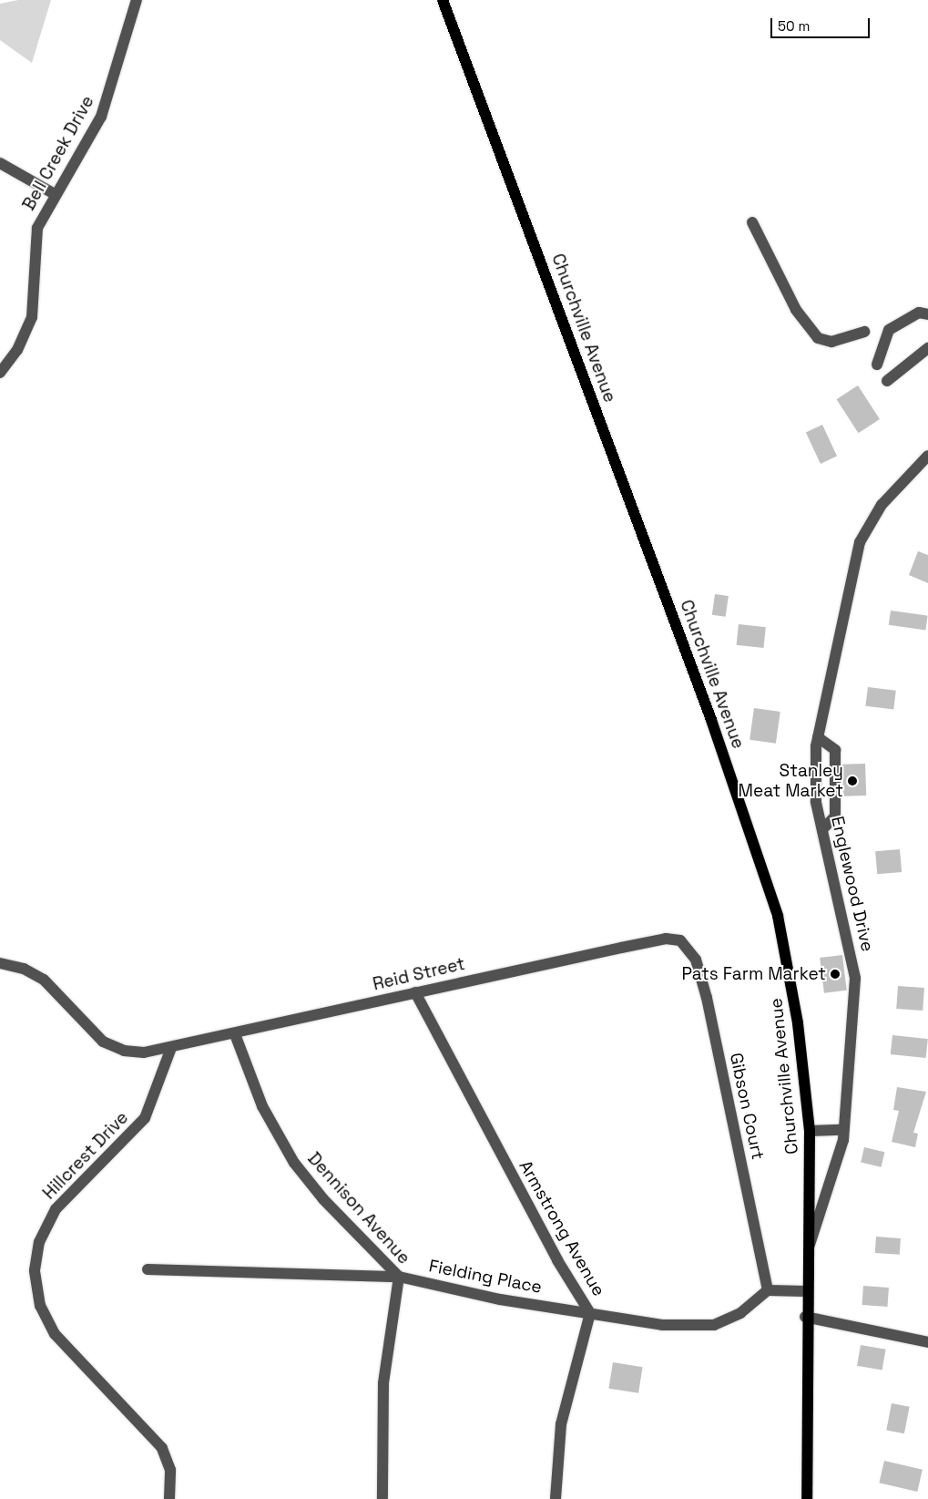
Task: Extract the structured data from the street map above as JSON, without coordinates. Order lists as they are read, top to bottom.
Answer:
{
  "streets": {
    "main road": ["Churchville Avenue"],
    "street": [
      "Bell Creek Drive",
      "Englewood Drive",
      "Reid Street",
      "Gibson Court",
      "Hillcrest Drive",
      "Dennison Avenue",
      "Armstrong Avenue",
      "Fielding Place"
    ]
  },
  "crossings": [
    ["Churchville Avenue", "Englewood Drive"],
    ["Reid Street", "Gibson Court"],
    ["Reid Street", "Hillcrest Drive"],
    ["Reid Street", "Dennison Avenue"],
    ["Reid Street", "Armstrong Avenue"],
    ["Gibson Court", "Fielding Place"],
    ["Dennison Avenue", "Fielding Place"],
    ["Armstrong Avenue", "Fielding Place"]
  ],
  "places": ["Stanley Meat Market", "Pats Farm Market"],
  "scale_bar": "50 m"
}
